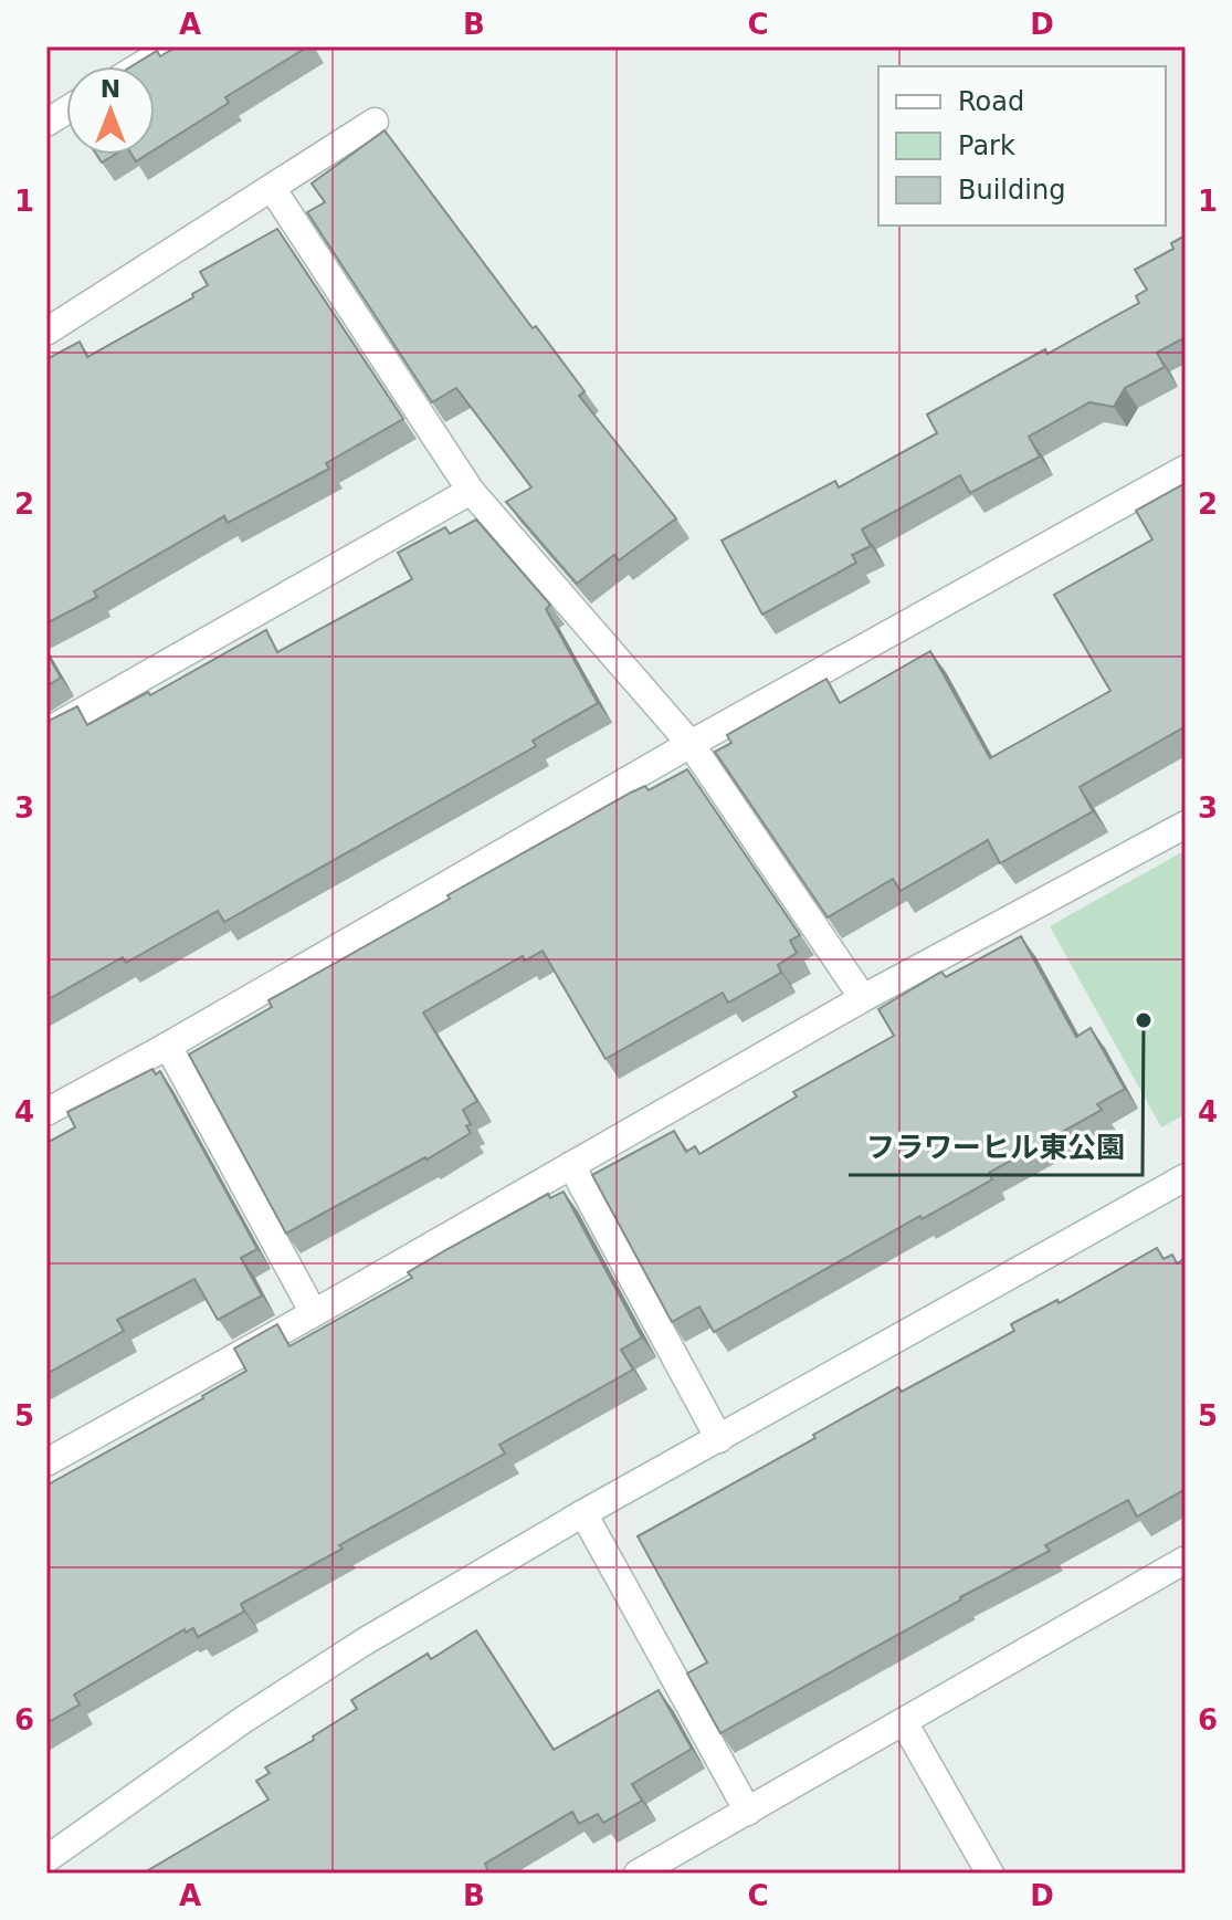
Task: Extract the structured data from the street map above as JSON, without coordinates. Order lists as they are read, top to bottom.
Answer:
{
  "places": ["フラワーヒル東公園"],
  "legend": ["Road", "Park", "Building"],
  "north": "top",
  "grid": {
    "columns": [
      "A",
      "B",
      "C",
      "D"
    ],
    "rows": [
      "1",
      "2",
      "3",
      "4",
      "5",
      "6"
    ]
  }
}
